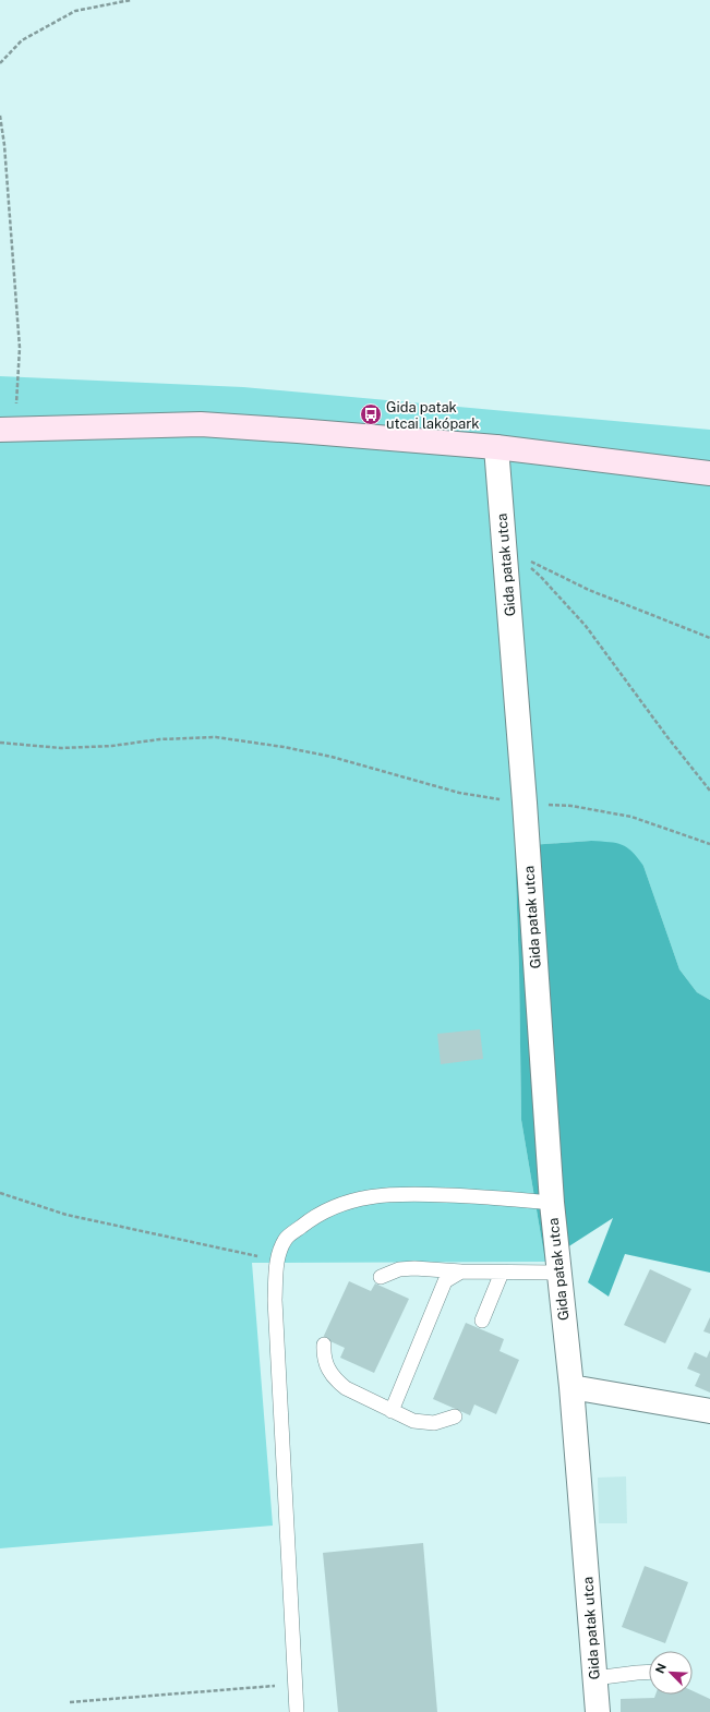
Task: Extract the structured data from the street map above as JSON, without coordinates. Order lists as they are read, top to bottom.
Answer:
{
  "streets": {
    "street": ["Gida patak utca"]
  },
  "places": {
    "bus stop": ["Gida patak utcai lakópark"]
  },
  "north": "top left"
}
